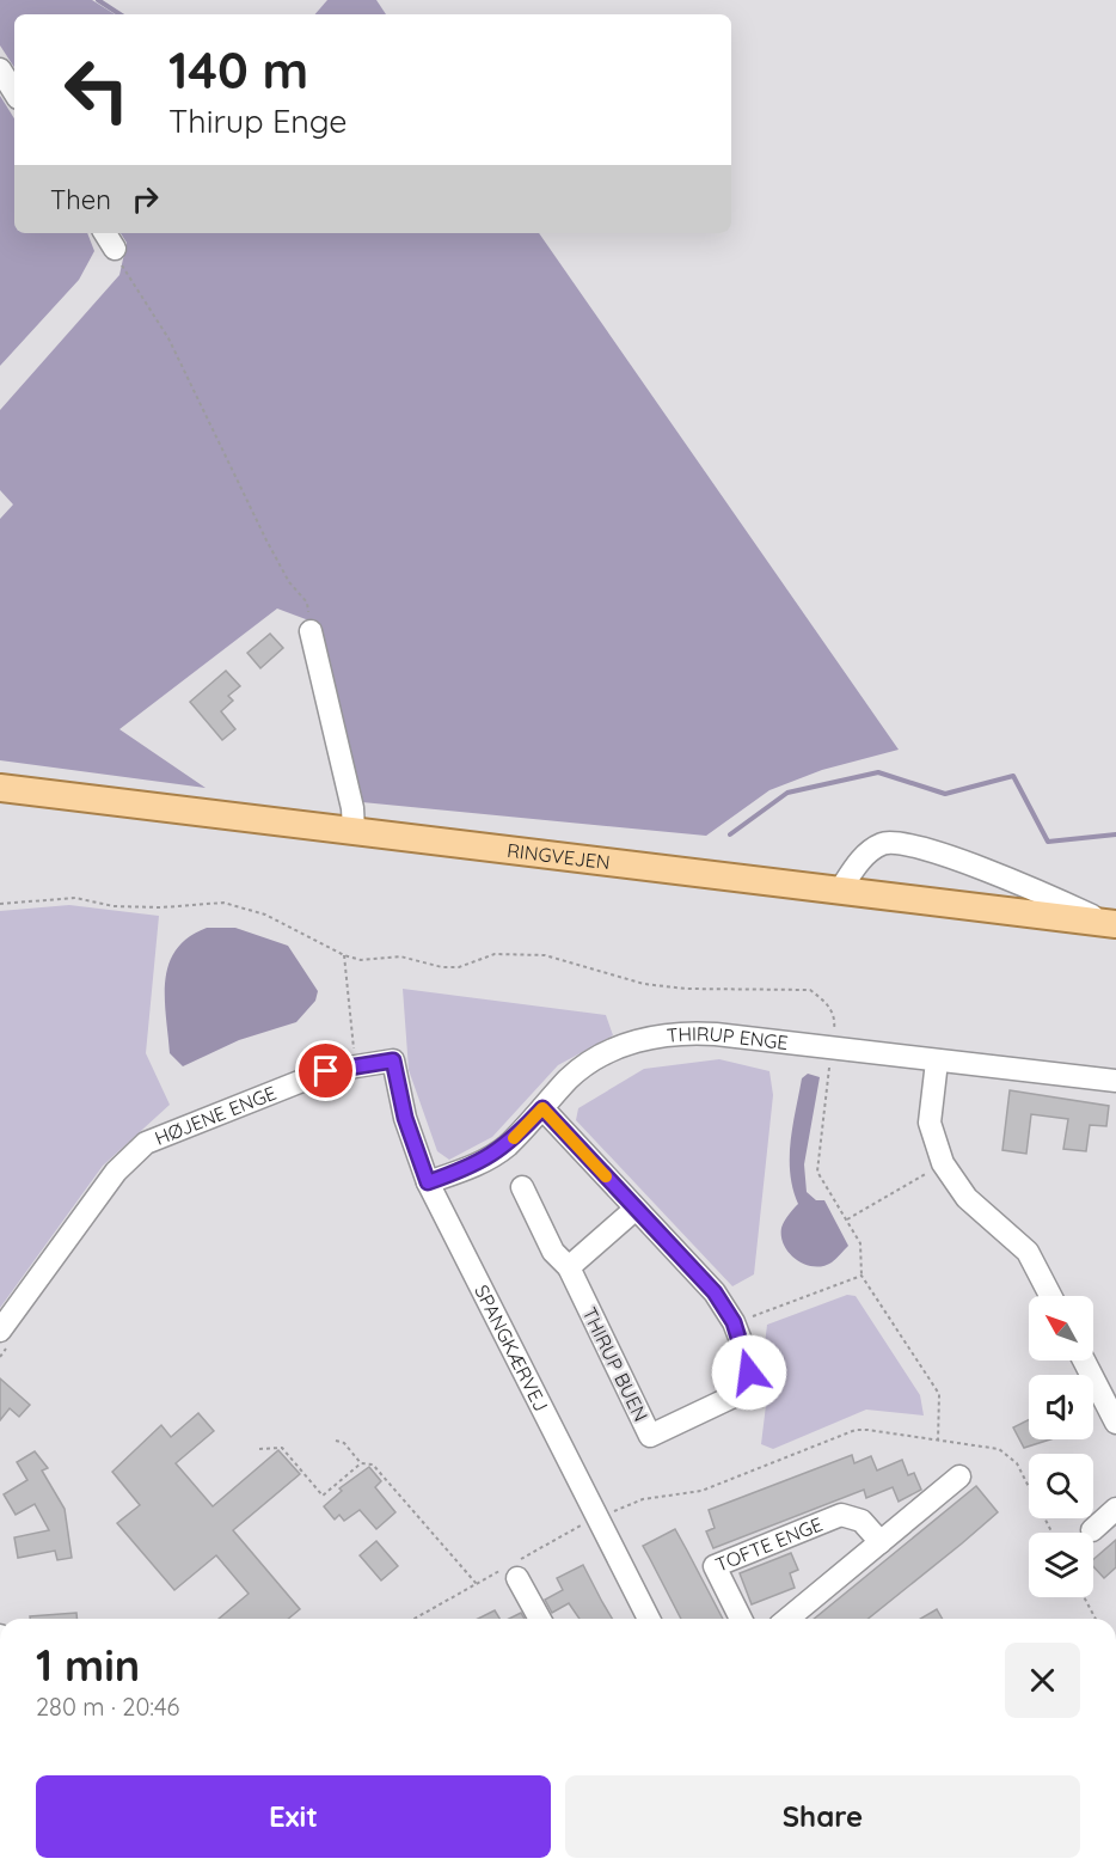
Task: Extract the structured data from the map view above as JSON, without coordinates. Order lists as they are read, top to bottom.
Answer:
{
  "streets": {
    "main road": ["RINGVEJEN"],
    "street": [
      "THIRUP ENGE",
      "HØJENE ENGE",
      "SPANGKÆRVEJ",
      "THIRUP BUEN",
      "TOFTE ENGE"
    ]
  },
  "crossings": [
    ["THIRUP ENGE", "SPANGKÆRVEJ"],
    ["HØJENE ENGE", "SPANGKÆRVEJ"]
  ],
  "north": "top left",
  "page": {
    "turn": ["140 m", "Thirup Enge"],
    "then": "Then",
    "heading": ["1 min", "280 m · 20:46"],
    "buttons": ["Exit", "Share"]
  }
}
